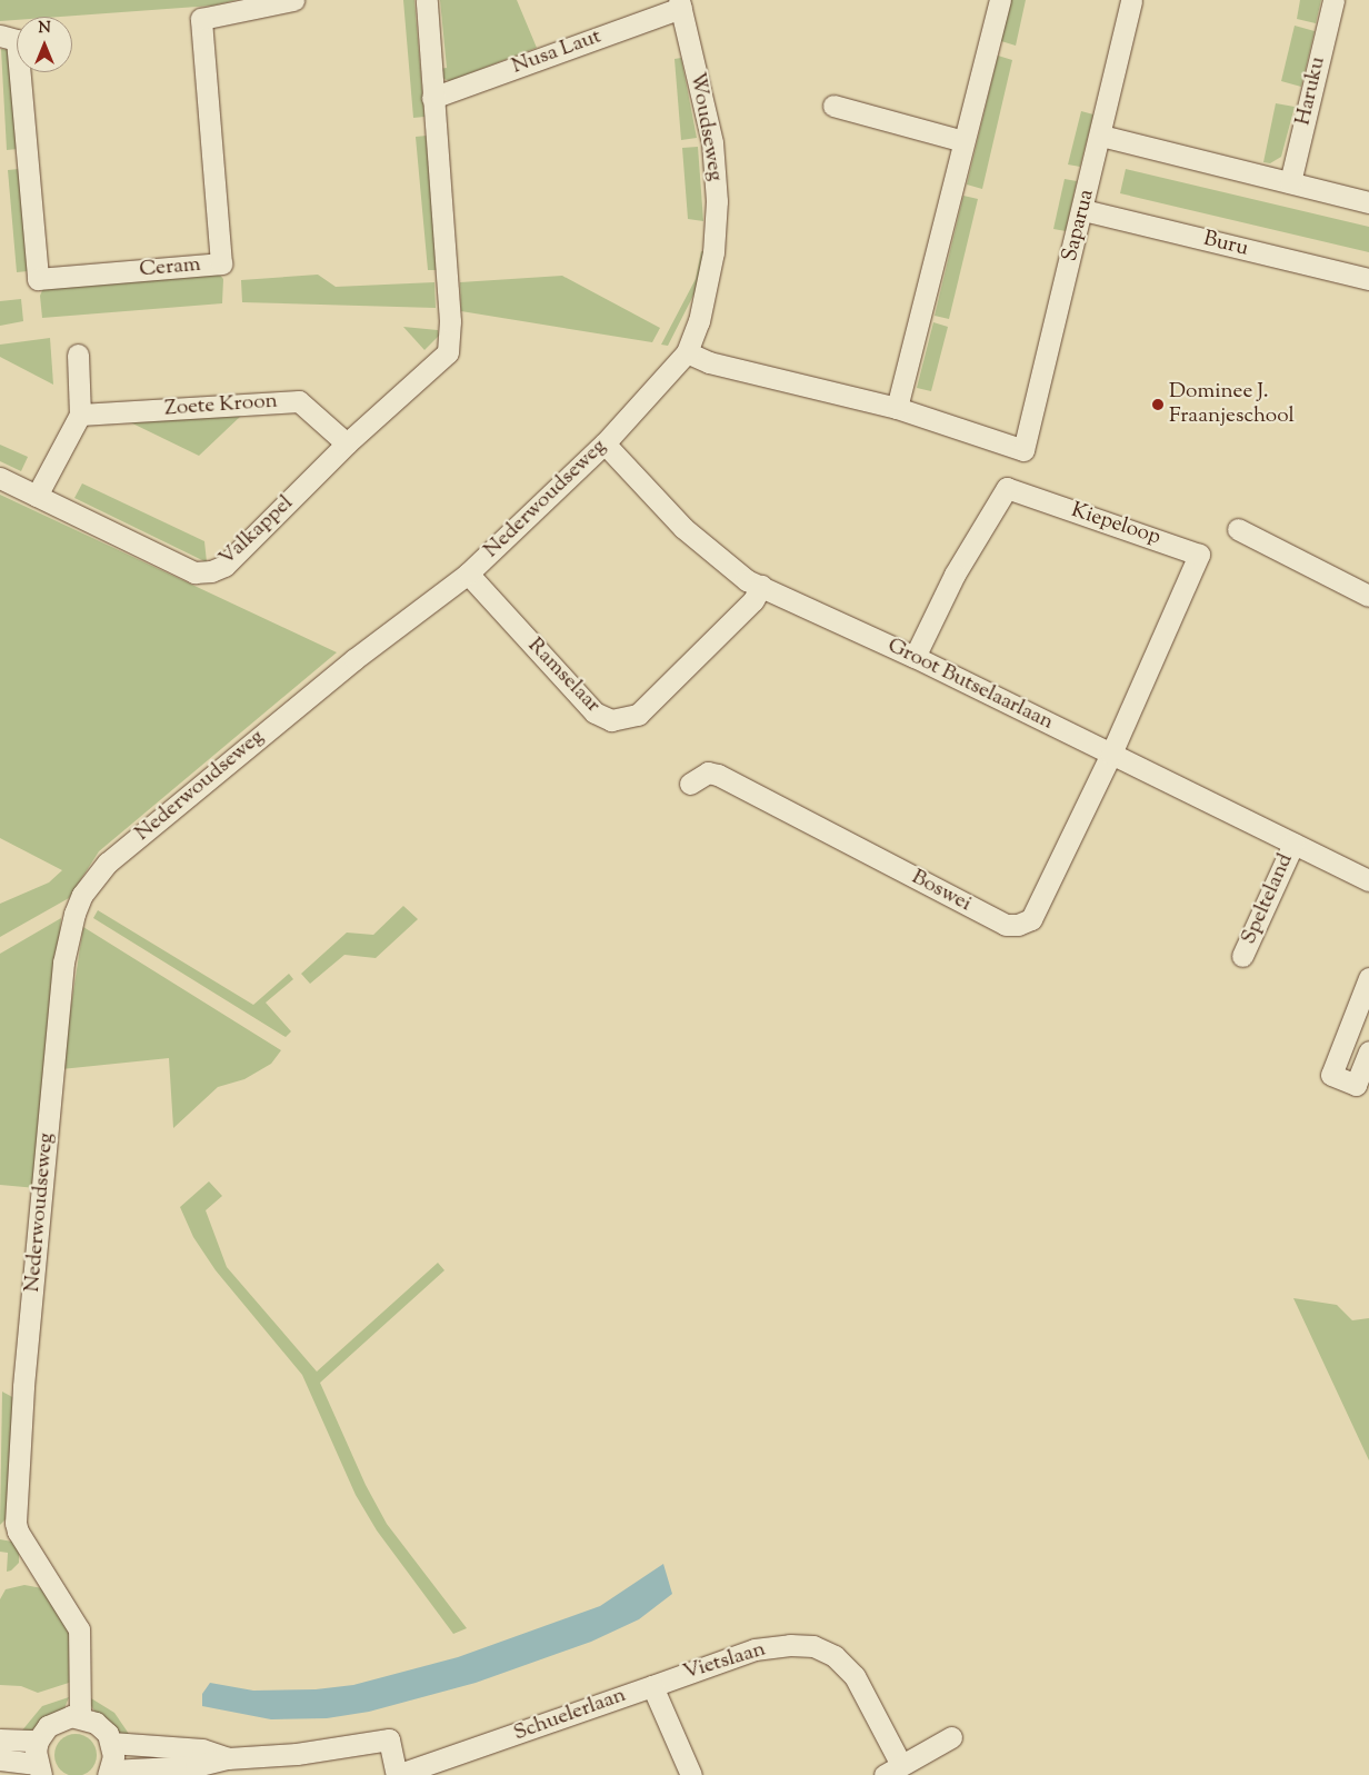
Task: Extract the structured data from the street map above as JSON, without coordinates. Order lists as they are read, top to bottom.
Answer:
{
  "streets": {
    "street": [
      "Nusa Laut",
      "Haruku",
      "Woudseweg",
      "Saparua",
      "Buru",
      "Ceram",
      "Zoete Kroon",
      "Nederwoudseweg",
      "Kiepeloop",
      "Valkappel",
      "Ramselaar",
      "Groot Butselaarlaan",
      "Boswei",
      "Spelteland",
      "Vietslaan",
      "Schuelerlaan"
    ]
  },
  "crossings": [
    ["Nusa Laut", "Woudseweg"],
    ["Nusa Laut", "Valkappel"],
    ["Woudseweg", "Nederwoudseweg"],
    ["Saparua", "Buru"],
    ["Zoete Kroon", "Valkappel"],
    ["Nederwoudseweg", "Ramselaar"],
    ["Nederwoudseweg", "Groot Butselaarlaan"],
    ["Kiepeloop", "Groot Butselaarlaan"],
    ["Kiepeloop", "Boswei"],
    ["Ramselaar", "Groot Butselaarlaan"],
    ["Groot Butselaarlaan", "Boswei"],
    ["Groot Butselaarlaan", "Spelteland"],
    ["Vietslaan", "Schuelerlaan"]
  ],
  "places": ["Dominee J. Fraanjeschool"],
  "north": "top"
}
